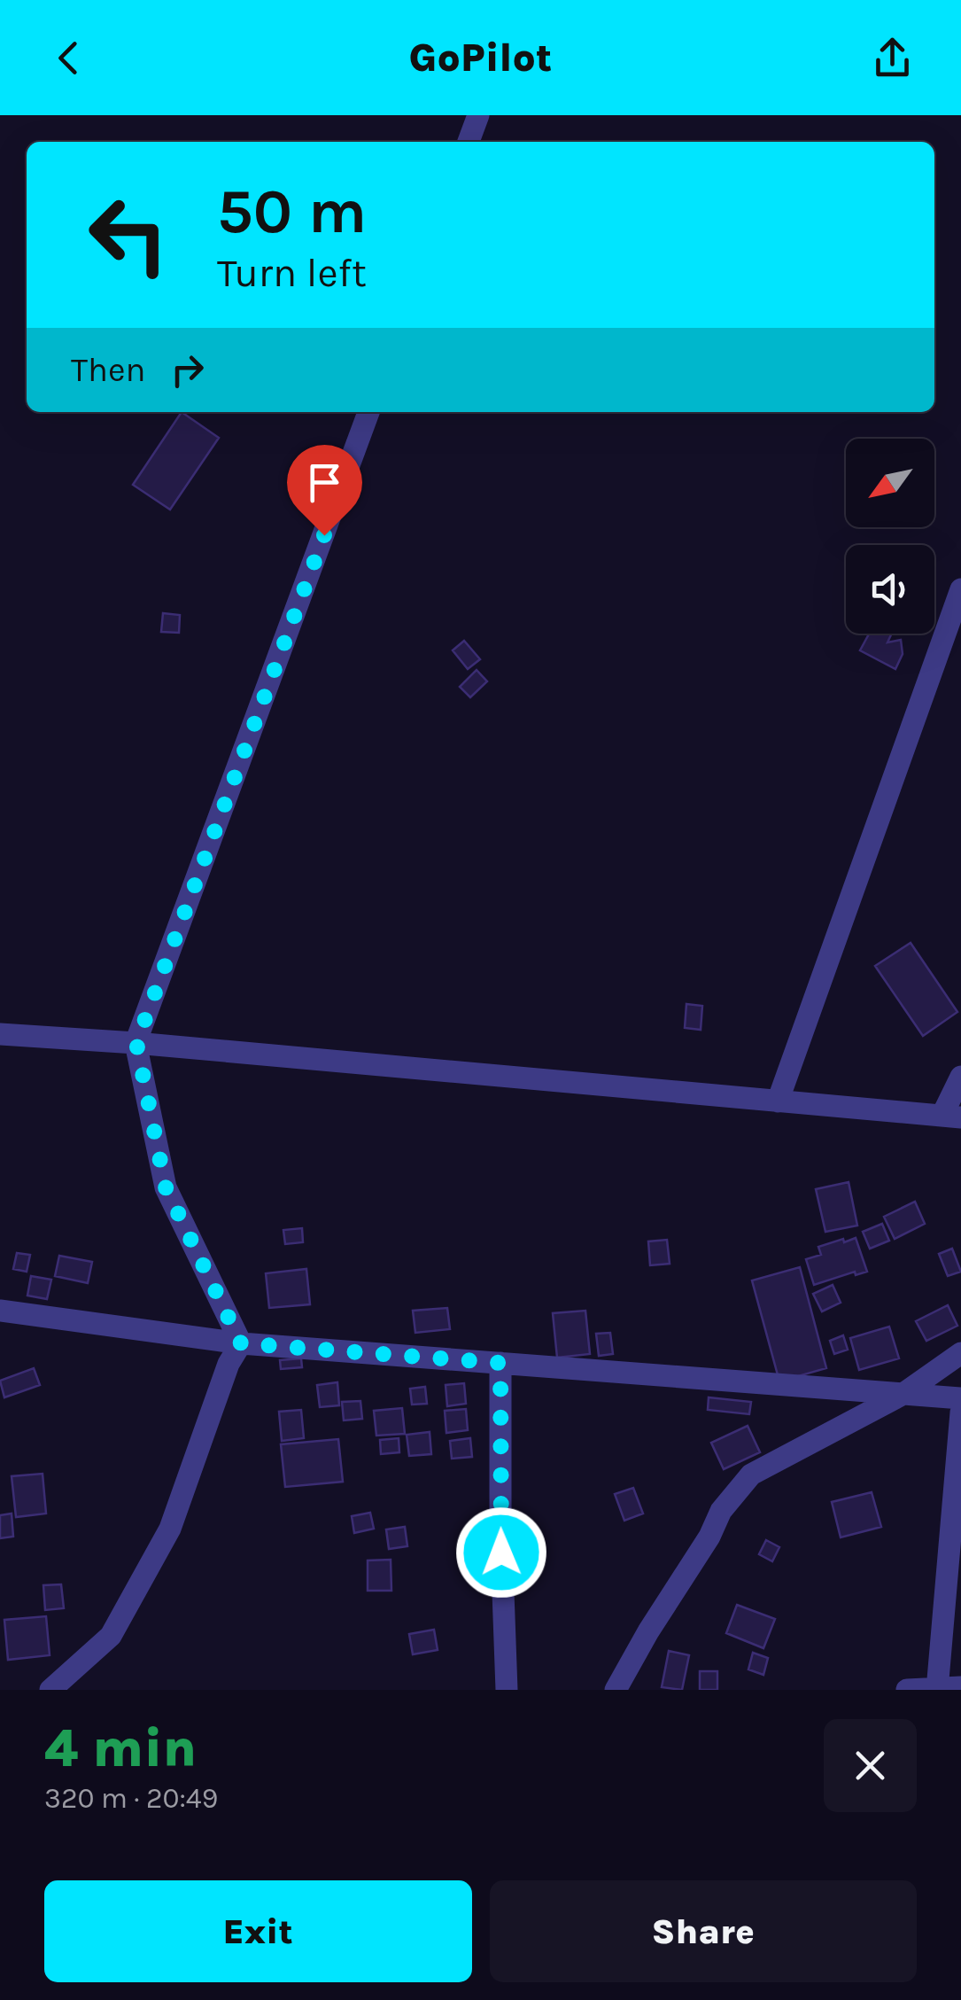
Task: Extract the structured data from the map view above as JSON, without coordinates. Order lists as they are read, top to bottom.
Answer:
{
  "north": "bottom left",
  "page": {
    "header": "GoPilot",
    "turn": ["50 m", "Turn left"],
    "then": "Then",
    "heading": ["4 min", "320 m · 20:49"],
    "buttons": ["Exit", "Share"]
  }
}
